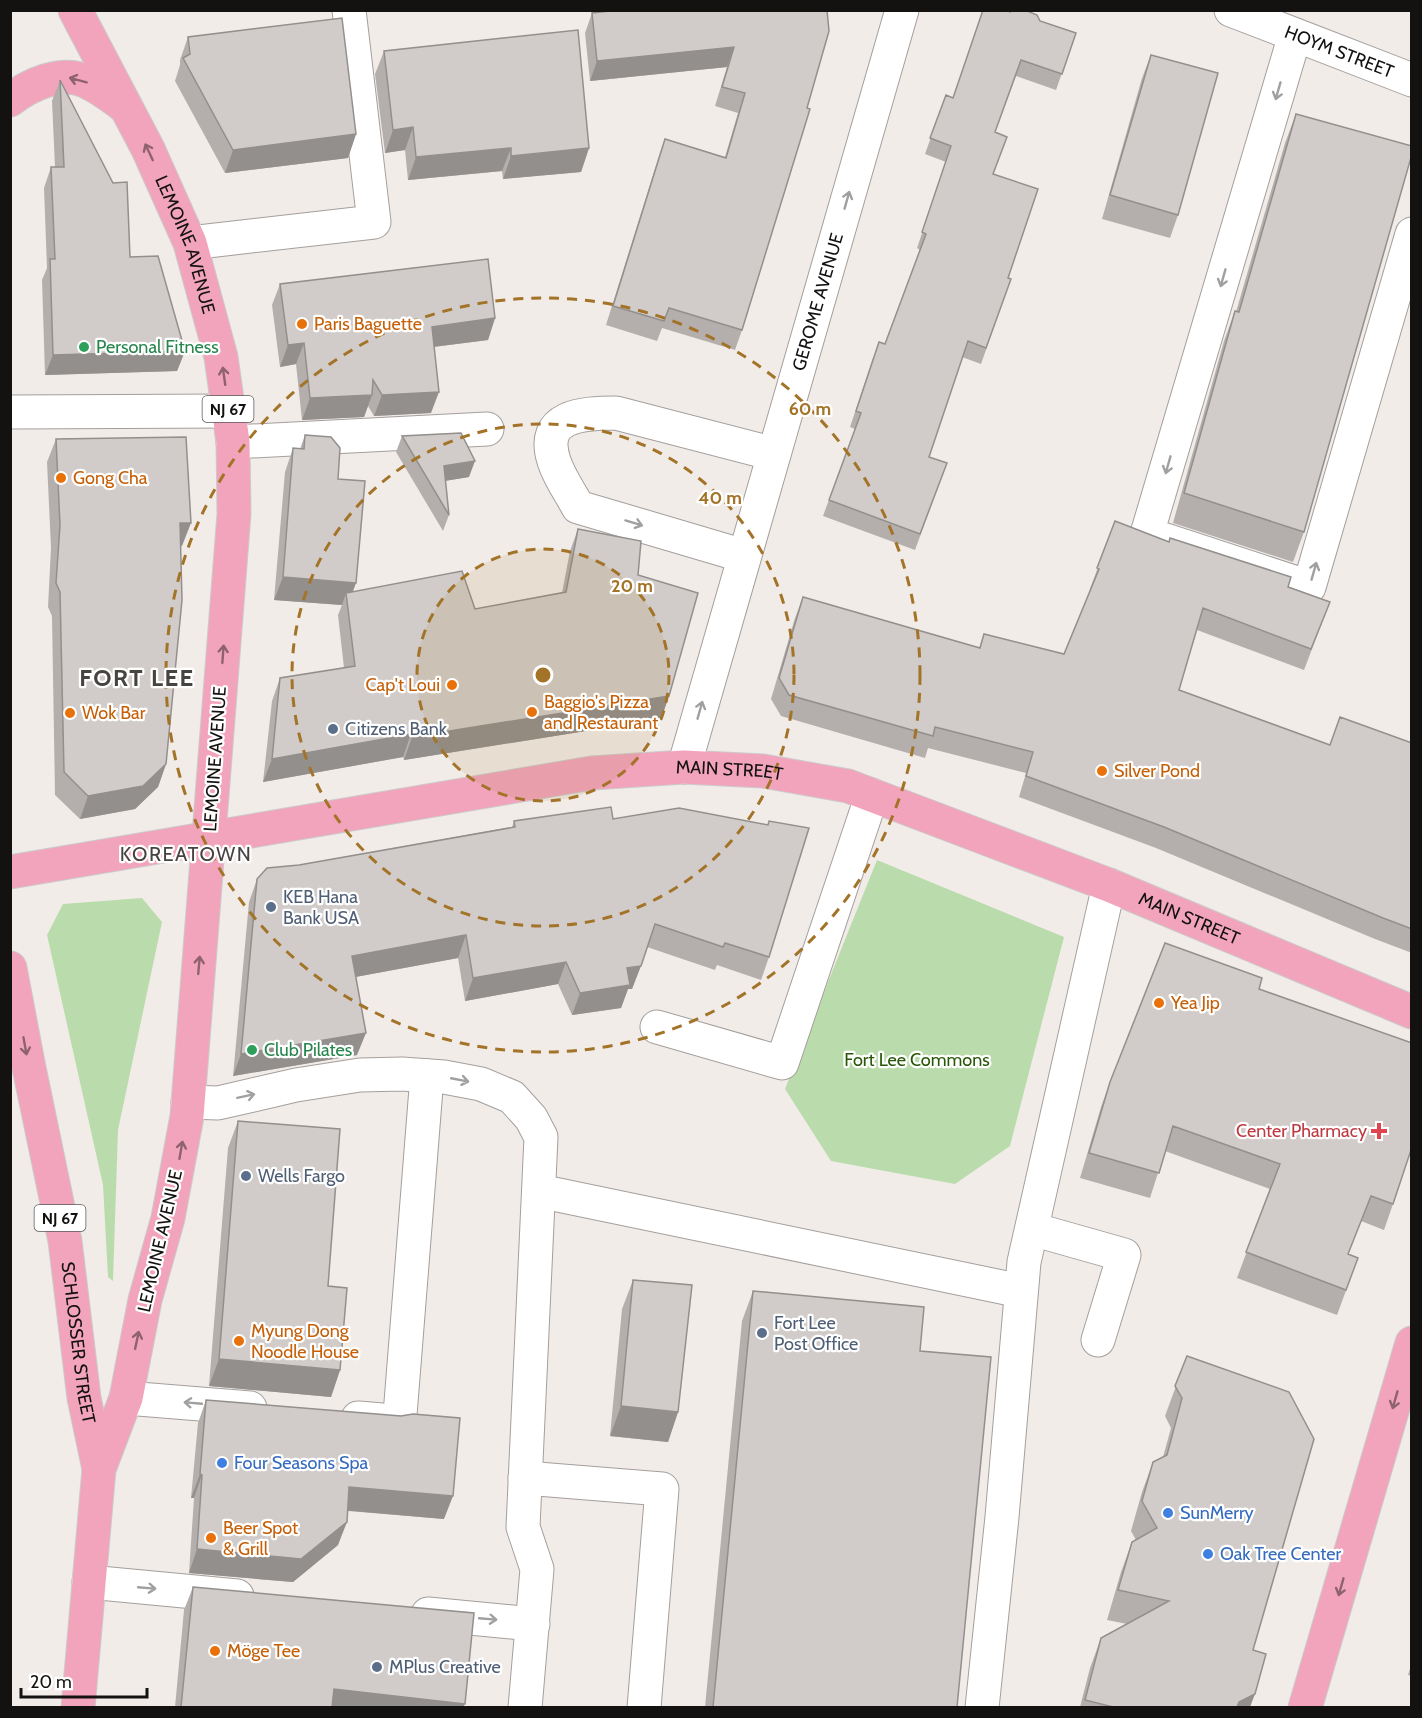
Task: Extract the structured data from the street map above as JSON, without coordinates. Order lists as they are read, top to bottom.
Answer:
{
  "streets": {
    "main road": [
      "LEMOINE AVENUE",
      "NJ 67",
      "MAIN STREET",
      "SCHLOSSER STREET"
    ],
    "street": ["HOYM STREET", "GEROME AVENUE"]
  },
  "crossings": [
    ["LEMOINE AVENUE", "MAIN STREET"],
    ["LEMOINE AVENUE", "SCHLOSSER STREET"],
    ["GEROME AVENUE", "MAIN STREET"]
  ],
  "one_way": ["LEMOINE AVENUE", "GEROME AVENUE", "SCHLOSSER STREET"],
  "districts": ["FORT LEE", "KOREATOWN"],
  "parks": ["Fort Lee Commons"],
  "places": {
    "other": [
      "Paris Baguette",
      "Personal Fitness",
      "Gong Cha",
      "Cap't Loui",
      "Baggio's Pizza and Restaurant",
      "Wok Bar",
      "Citizens Bank",
      "Silver Pond",
      "KEB Hana Bank USA",
      "Yea Jip",
      "Club Pilates",
      "Wells Fargo",
      "Fort Lee Post Office",
      "Myung Dong Noodle House",
      "Four Seasons Spa",
      "SunMerry",
      "Beer Spot & Grill",
      "Oak Tree Center",
      "Möge Tee",
      "MPlus Creative"
    ],
    "health": ["Center Pharmacy"]
  },
  "scale_bar": "20 m",
  "rings": ["60 m", "40 m", "20 m"]
}
